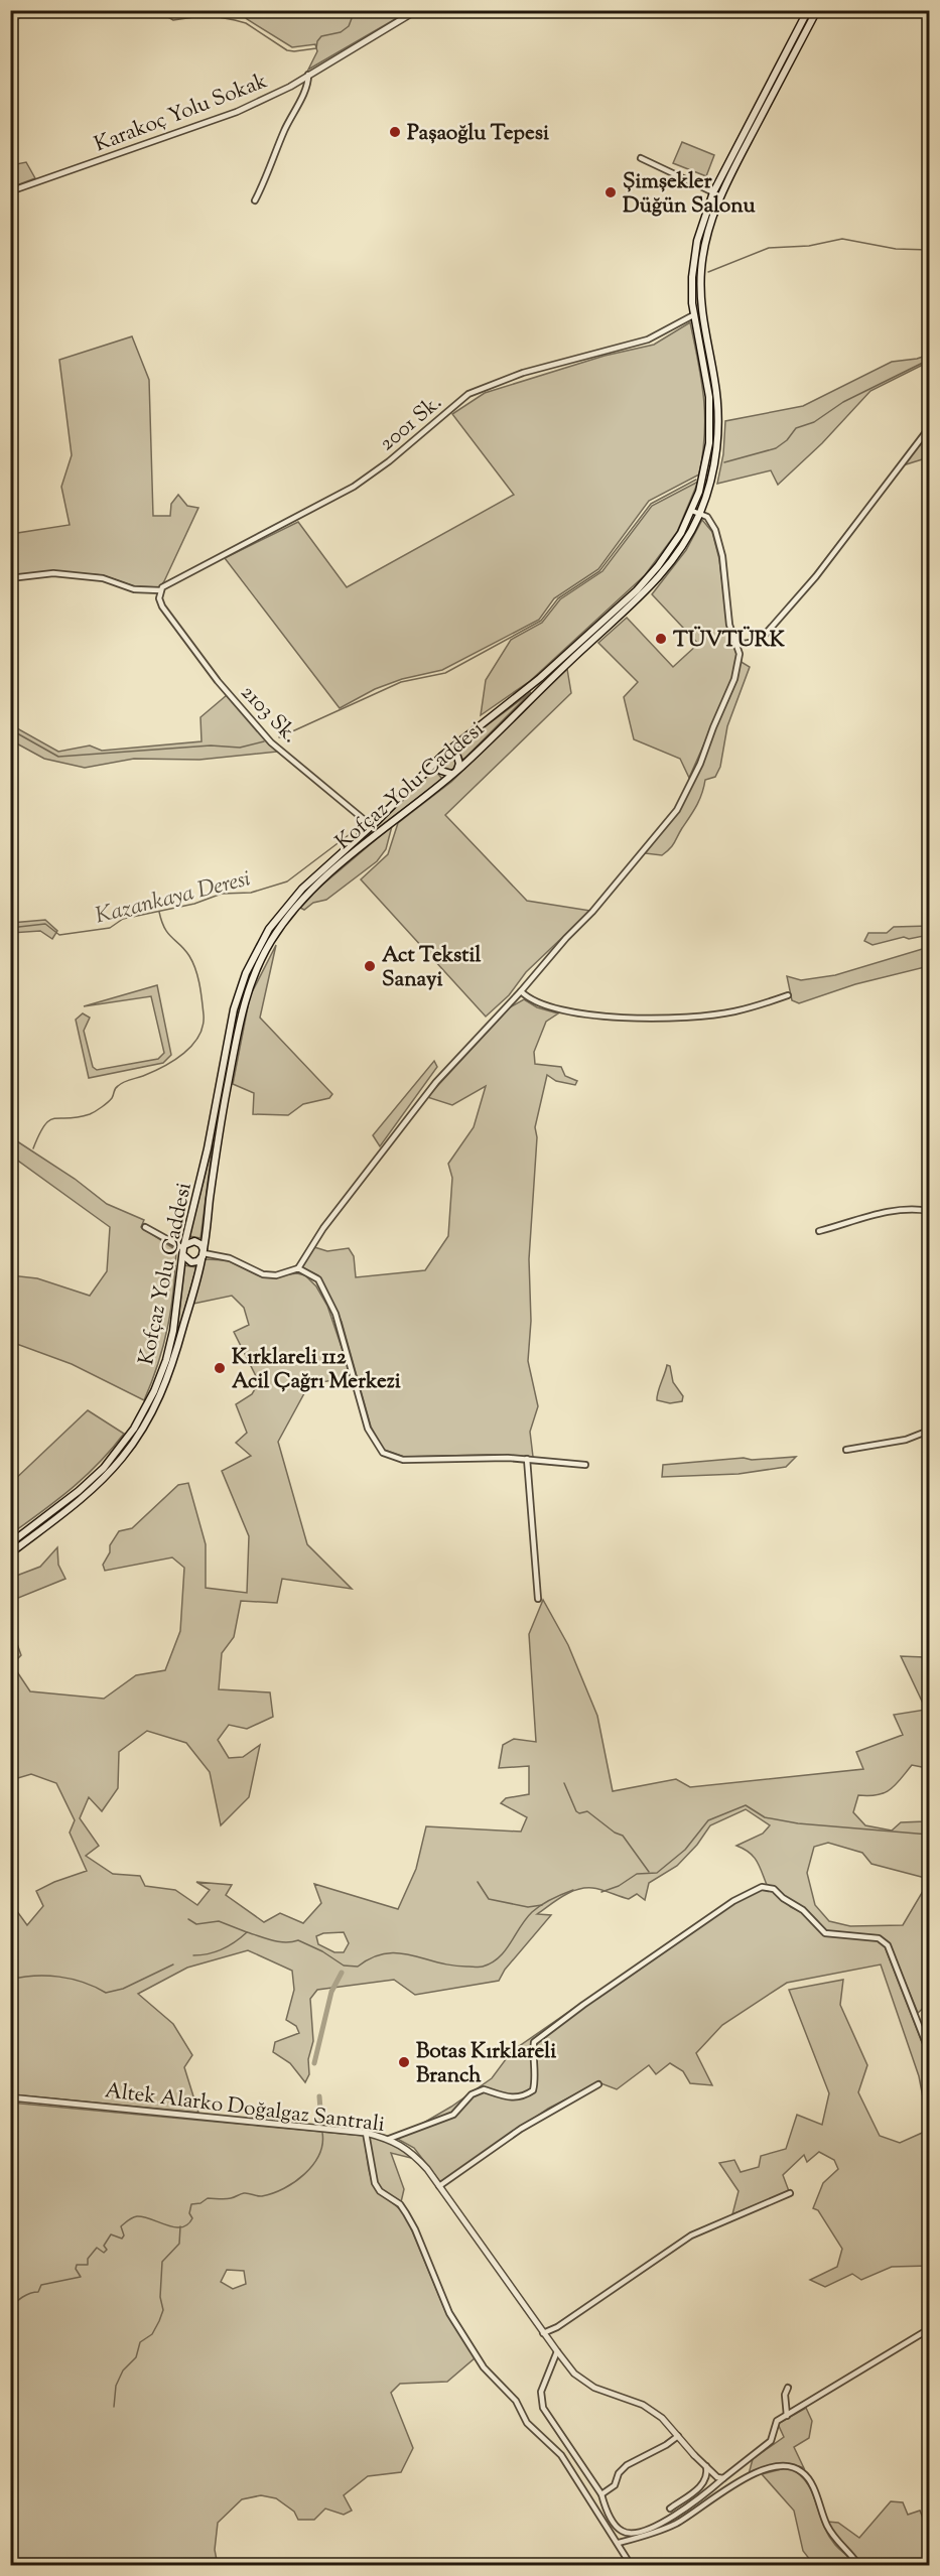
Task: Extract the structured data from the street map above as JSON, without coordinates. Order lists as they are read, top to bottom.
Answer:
{
  "streets": {
    "main road": ["Kofçaz Yolu Caddesi"],
    "street": [
      "Karakoç Yolu Sokak",
      "2001 Sk.",
      "2103 Sk.",
      "Altek Alarko Doğalgaz Santrali"
    ]
  },
  "crossings": [
    ["2001 Sk.", "2103 Sk."],
    ["2001 Sk.", "Kofçaz Yolu Caddesi"],
    ["2103 Sk.", "Kofçaz Yolu Caddesi"]
  ],
  "water": ["Kazankaya Deresi"],
  "places": [
    "Paşaoğlu Tepesi",
    "Şimşekler Düğün Salonu",
    "TÜVTÜRK",
    "Act Tekstil Sanayi",
    "Kırklareli 112 Acil Çağrı Merkezi",
    "Botas Kırklareli Branch"
  ]
}
